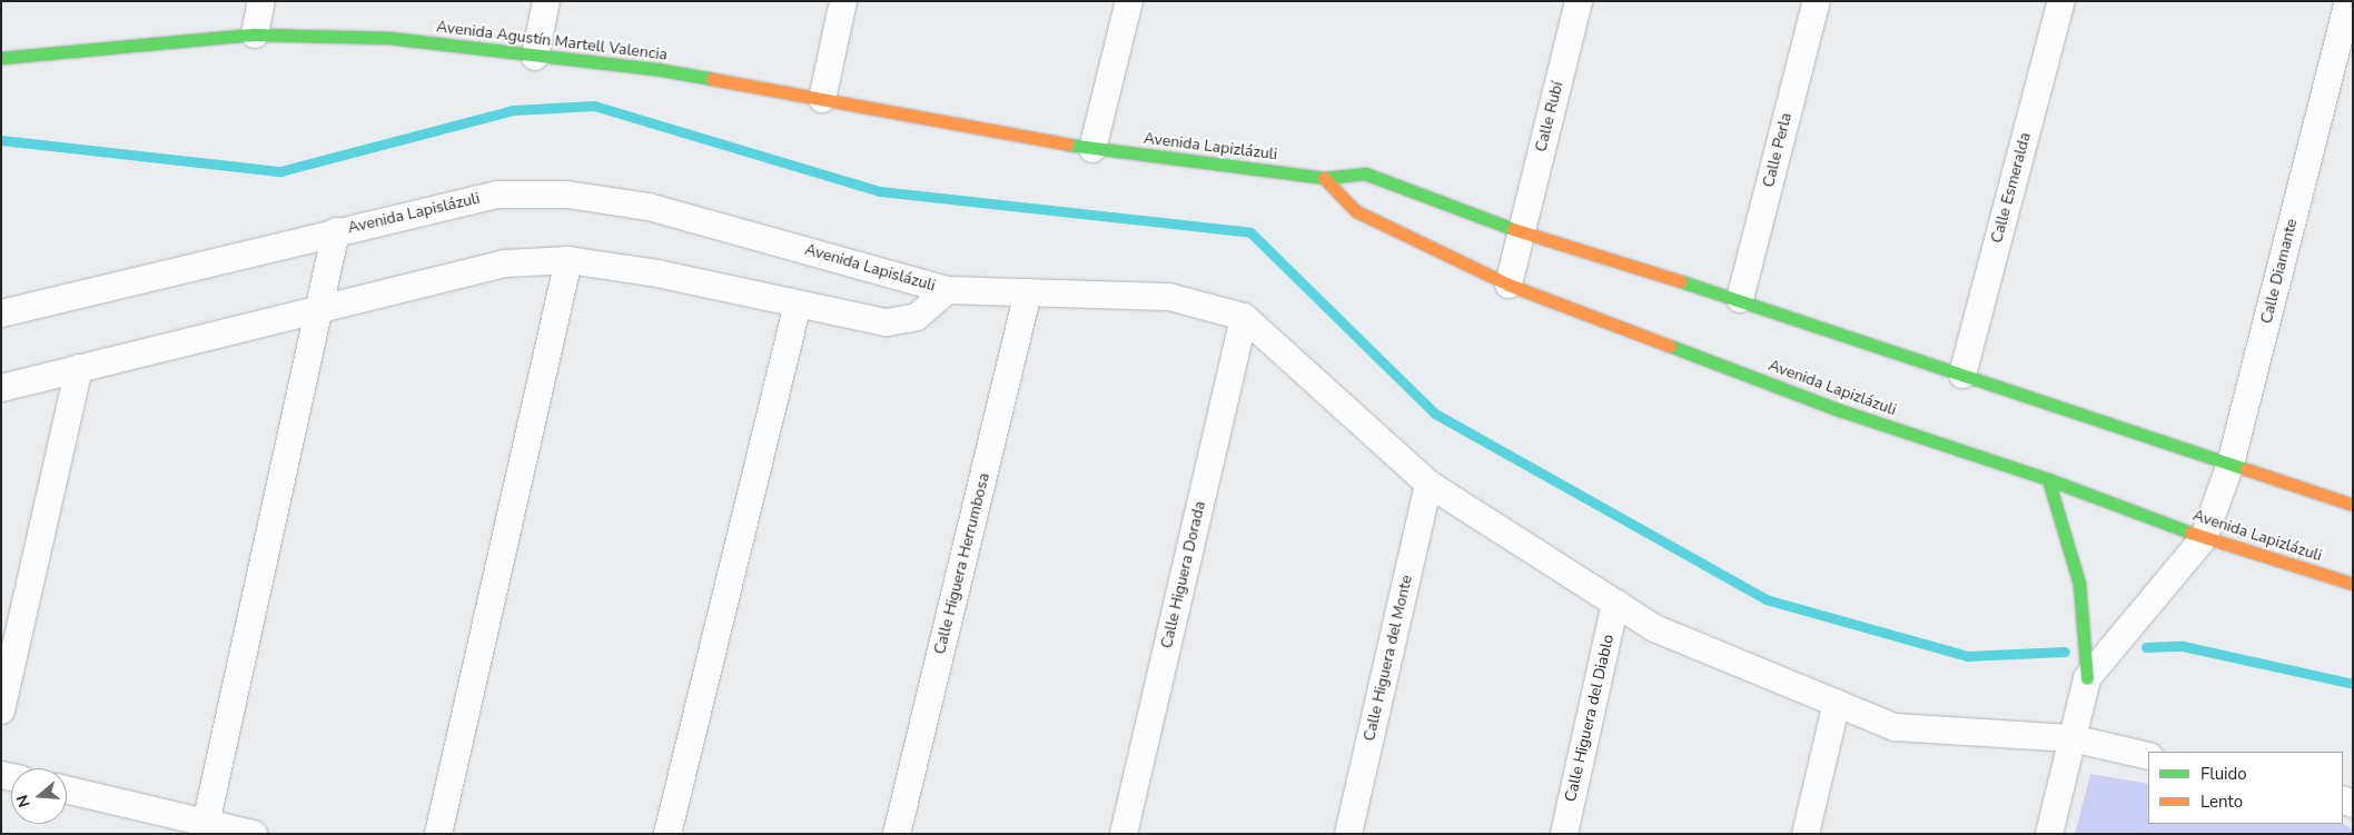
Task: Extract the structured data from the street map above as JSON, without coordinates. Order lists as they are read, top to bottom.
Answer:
{
  "streets": {
    "street": [
      "Avenida Agustín Martell Valencia",
      "Calle Rubí",
      "Avenida Lapizlázuli",
      "Calle Perla",
      "Calle Esmeralda",
      "Avenida Lapislázuli",
      "Calle Diamante",
      "Calle Higuera Herrumbosa",
      "Calle Higuera Dorada",
      "Calle Higuera del Monte",
      "Calle Higuera del Diablo"
    ]
  },
  "crossings": [
    ["Avenida Agustín Martell Valencia", "Avenida Lapizlázuli"],
    ["Calle Rubí", "Avenida Lapizlázuli"],
    ["Avenida Lapizlázuli", "Calle Perla"],
    ["Avenida Lapizlázuli", "Calle Esmeralda"],
    ["Avenida Lapizlázuli", "Calle Diamante"]
  ],
  "legend": ["Fluido", "Lento"],
  "north": "left"
}
